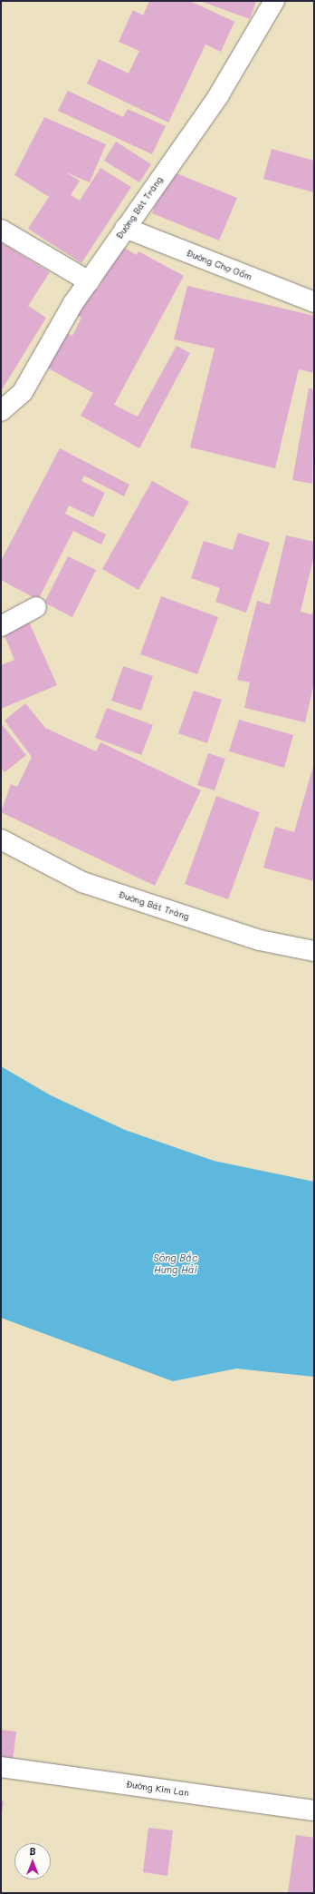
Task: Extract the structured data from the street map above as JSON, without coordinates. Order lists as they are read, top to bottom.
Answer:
{
  "streets": {
    "street": ["Đường Bát Tràng", "Đường Chợ Gốm", "Đường Kim Lan"]
  },
  "crossings": [
    ["Đường Bát Tràng", "Đường Chợ Gốm"]
  ],
  "water": ["Sông Bắc Hưng Hải"],
  "north": "top"
}
